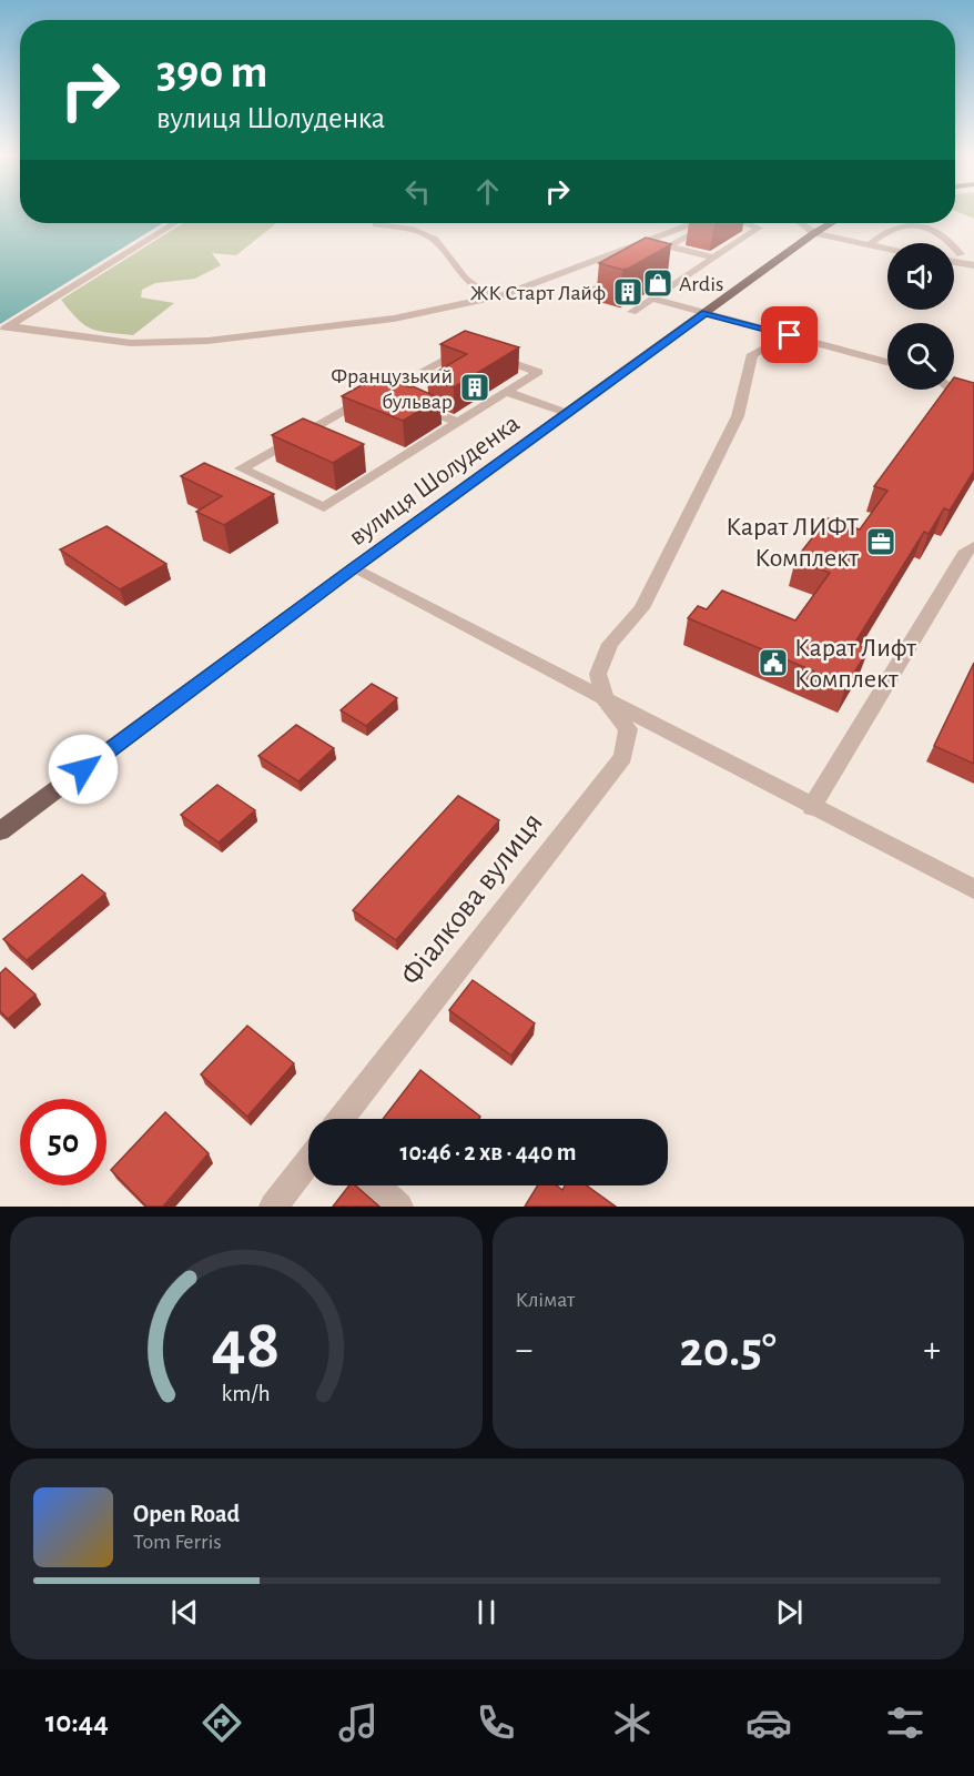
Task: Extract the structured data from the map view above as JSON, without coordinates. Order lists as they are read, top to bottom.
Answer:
{
  "streets": {
    "main road": ["вулиця Шолуденка"],
    "street": ["Фіалкова вулиця"]
  },
  "places": {
    "shop": ["Ardis"],
    "building": ["ЖК Старт Лайф", "Французький бульвар"],
    "office": ["Карат ЛИФТ Комплект"],
    "public building": ["Карат Лифт Комплект"]
  },
  "page": {
    "turn": ["390 m", "вулиця Шолуденка"],
    "limit": "50",
    "trip": "10:46 · 2 хв · 440 m",
    "tile": "Клімат",
    "heat": ["−", "20.5°", "+"],
    "song": ["Open Road", "Tom Ferris"],
    "tabs": "10:44",
    "gauge": ["48", "km/h"]
  }
}
